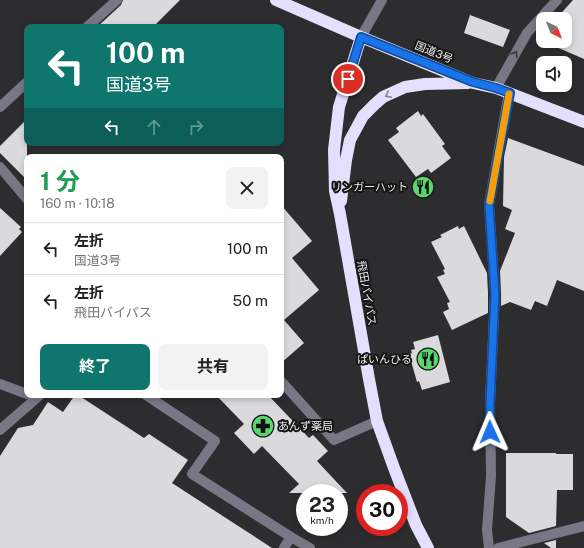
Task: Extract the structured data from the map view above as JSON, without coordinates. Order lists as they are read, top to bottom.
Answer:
{
  "streets": {
    "highway": ["国道3号", "飛田バイパス"]
  },
  "crossings": [
    ["国道3号", "飛田バイパス"]
  ],
  "places": {
    "restaurant": ["リンガーハット", "ぱいんひる"],
    "pharmacy": ["あんず薬局"]
  },
  "north": "bottom right",
  "page": {
    "turn": ["100 m", "国道3号"],
    "heading": ["1 分", "160 m · 10:18"],
    "list": [
      {
        "name": "左折",
        "note": "国道3号",
        "value": "100 m"
      },
      {
        "name": "左折",
        "note": "飛田バイパス",
        "value": "50 m"
      }
    ],
    "buttons": ["終了", "共有"],
    "speed": "23 km/h",
    "limit": "30"
  }
}
